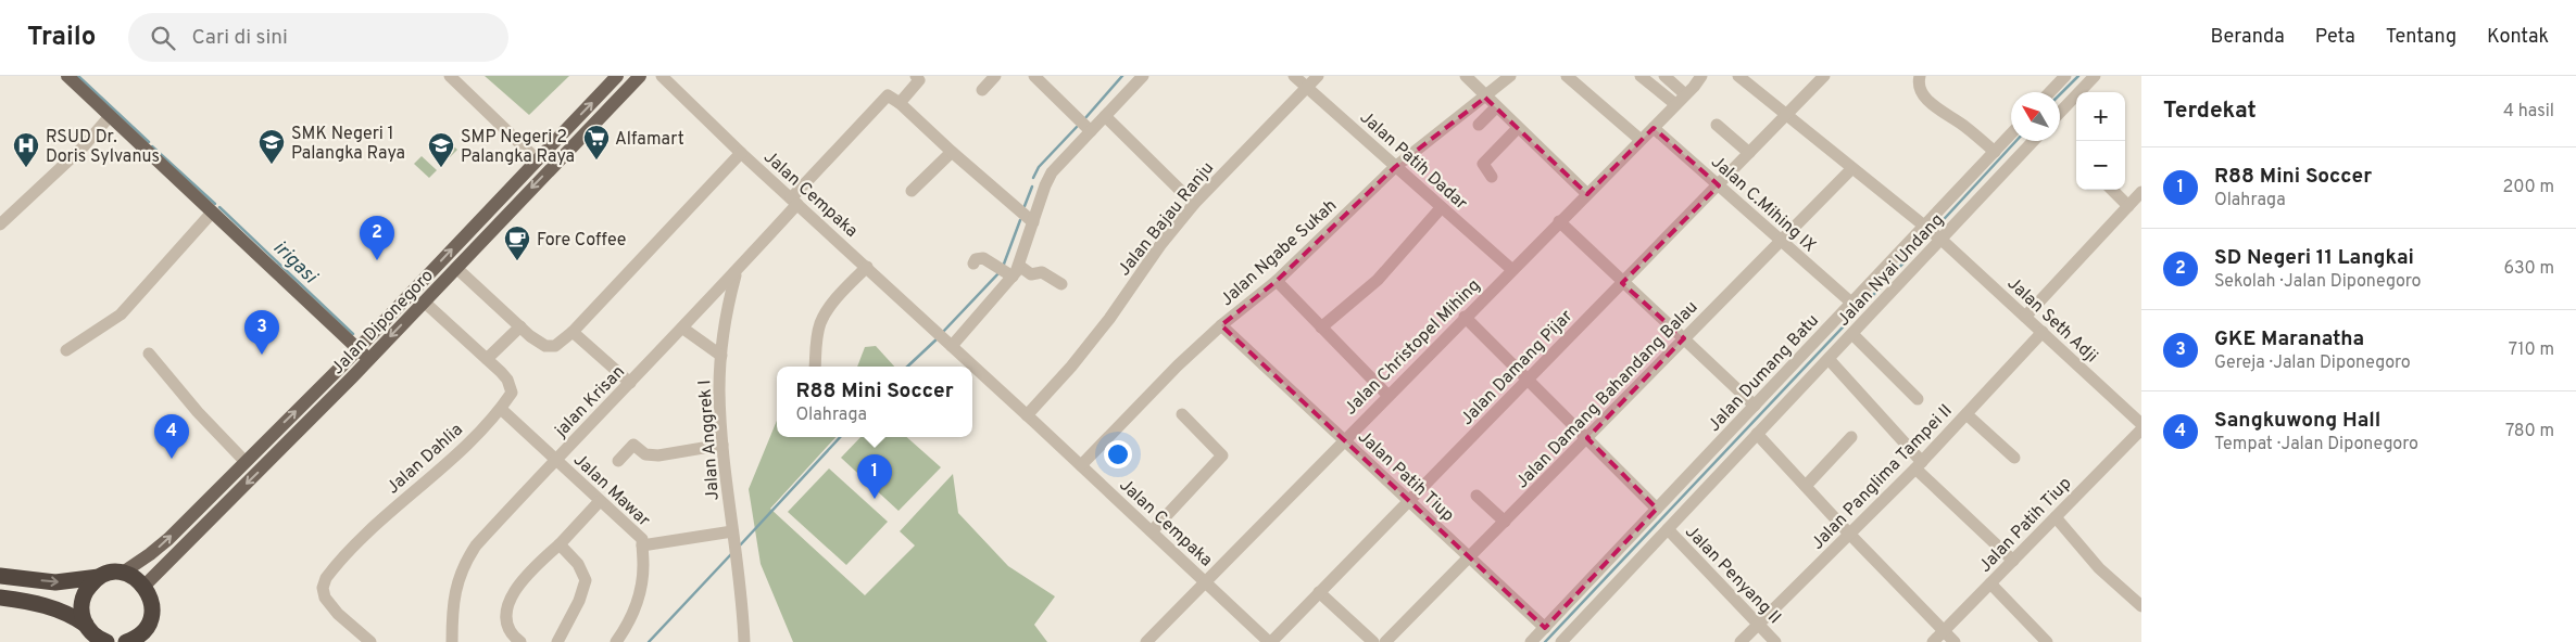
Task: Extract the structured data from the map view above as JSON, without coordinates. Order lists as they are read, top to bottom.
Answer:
{
  "streets": {
    "main road": ["Jalan Diponegoro"],
    "street": [
      "Jalan Patih Dadar",
      "Jalan Cempaka",
      "Jalan C.Mihing IX",
      "Jalan Bajau Ranju",
      "Jalan Ngabe Sukah",
      "Jalan Nyai Undang",
      "Jalan Seth Adji",
      "Jalan Christopel Mihing",
      "Jalan Damang Pijar",
      "Jalan Dumang Batu",
      "Jalan Damang Bahandang Balau",
      "jalan Krisan",
      "Jalan Anggrek I",
      "Jalan Dahlia",
      "Jalan Patih Tiup",
      "Jalan Panglima Tampei II",
      "Jalan Mawar",
      "Jalan Penyang II"
    ]
  },
  "crossings": [
    ["Jalan Patih Dadar", "Jalan Bajau Ranju"],
    ["Jalan Patih Dadar", "Jalan Ngabe Sukah"],
    ["Jalan Patih Dadar", "Jalan Christopel Mihing"],
    ["Jalan Cempaka", "Jalan Bajau Ranju"],
    ["Jalan Cempaka", "Jalan Ngabe Sukah"],
    ["Jalan Cempaka", "Jalan Christopel Mihing"],
    ["Jalan Cempaka", "Jalan Damang Pijar"],
    ["Jalan Cempaka", "jalan Krisan"],
    ["Jalan C.Mihing IX", "Jalan Christopel Mihing"],
    ["Jalan C.Mihing IX", "Jalan Damang Pijar"],
    ["Jalan C.Mihing IX", "Jalan Dumang Batu"],
    ["Jalan C.Mihing IX", "Jalan Damang Bahandang Balau"],
    ["Jalan Ngabe Sukah", "Jalan Patih Tiup"],
    ["Jalan Nyai Undang", "Jalan Seth Adji"],
    ["Jalan Nyai Undang", "Jalan Penyang II"],
    ["Jalan Seth Adji", "Jalan Dumang Batu"],
    ["Jalan Seth Adji", "Jalan Panglima Tampei II"],
    ["Jalan Diponegoro", "Jalan Dahlia"],
    ["Jalan Christopel Mihing", "Jalan Patih Tiup"],
    ["Jalan Damang Pijar", "Jalan Patih Tiup"],
    ["Jalan Dumang Batu", "Jalan Patih Tiup"],
    ["Jalan Damang Bahandang Balau", "Jalan Patih Tiup"],
    ["jalan Krisan", "Jalan Anggrek I"],
    ["jalan Krisan", "Jalan Mawar"],
    ["Jalan Anggrek I", "Jalan Mawar"],
    ["Jalan Dahlia", "Jalan Mawar"],
    ["Jalan Panglima Tampei II", "Jalan Penyang II"]
  ],
  "water": ["irigasi"],
  "places": {
    "supermarket": ["Alfamart"],
    "school or university": ["SMK Negeri 1 Palangka Raya", "SMP Negeri 2 Palangka Raya"],
    "hospital": ["RSUD Dr. Doris Sylvanus"],
    "cafe": ["Fore Coffee"]
  },
  "north": "top left",
  "page": {
    "header": "Trailo",
    "search": "Cari di sini",
    "nav": [
      "Beranda",
      "Peta",
      "Tentang",
      "Kontak"
    ],
    "heading": ["Terdekat", "4 hasil"],
    "map_buttons": ["+", "−"],
    "list": [
      {
        "mark": "1",
        "name": "R88 Mini Soccer",
        "note": "Olahraga",
        "value": "200 m"
      },
      {
        "mark": "2",
        "name": "SD Negeri 11 Langkai",
        "note": "Sekolah · Jalan Diponegoro",
        "value": "630 m"
      },
      {
        "mark": "3",
        "name": "GKE Maranatha",
        "note": "Gereja · Jalan Diponegoro",
        "value": "710 m"
      },
      {
        "mark": "4",
        "name": "Sangkuwong Hall",
        "note": "Tempat · Jalan Diponegoro",
        "value": "780 m"
      }
    ],
    "pins": [
      "2",
      "3",
      "4",
      "1"
    ],
    "popup": ["R88 Mini Soccer", "Olahraga"]
  }
}
